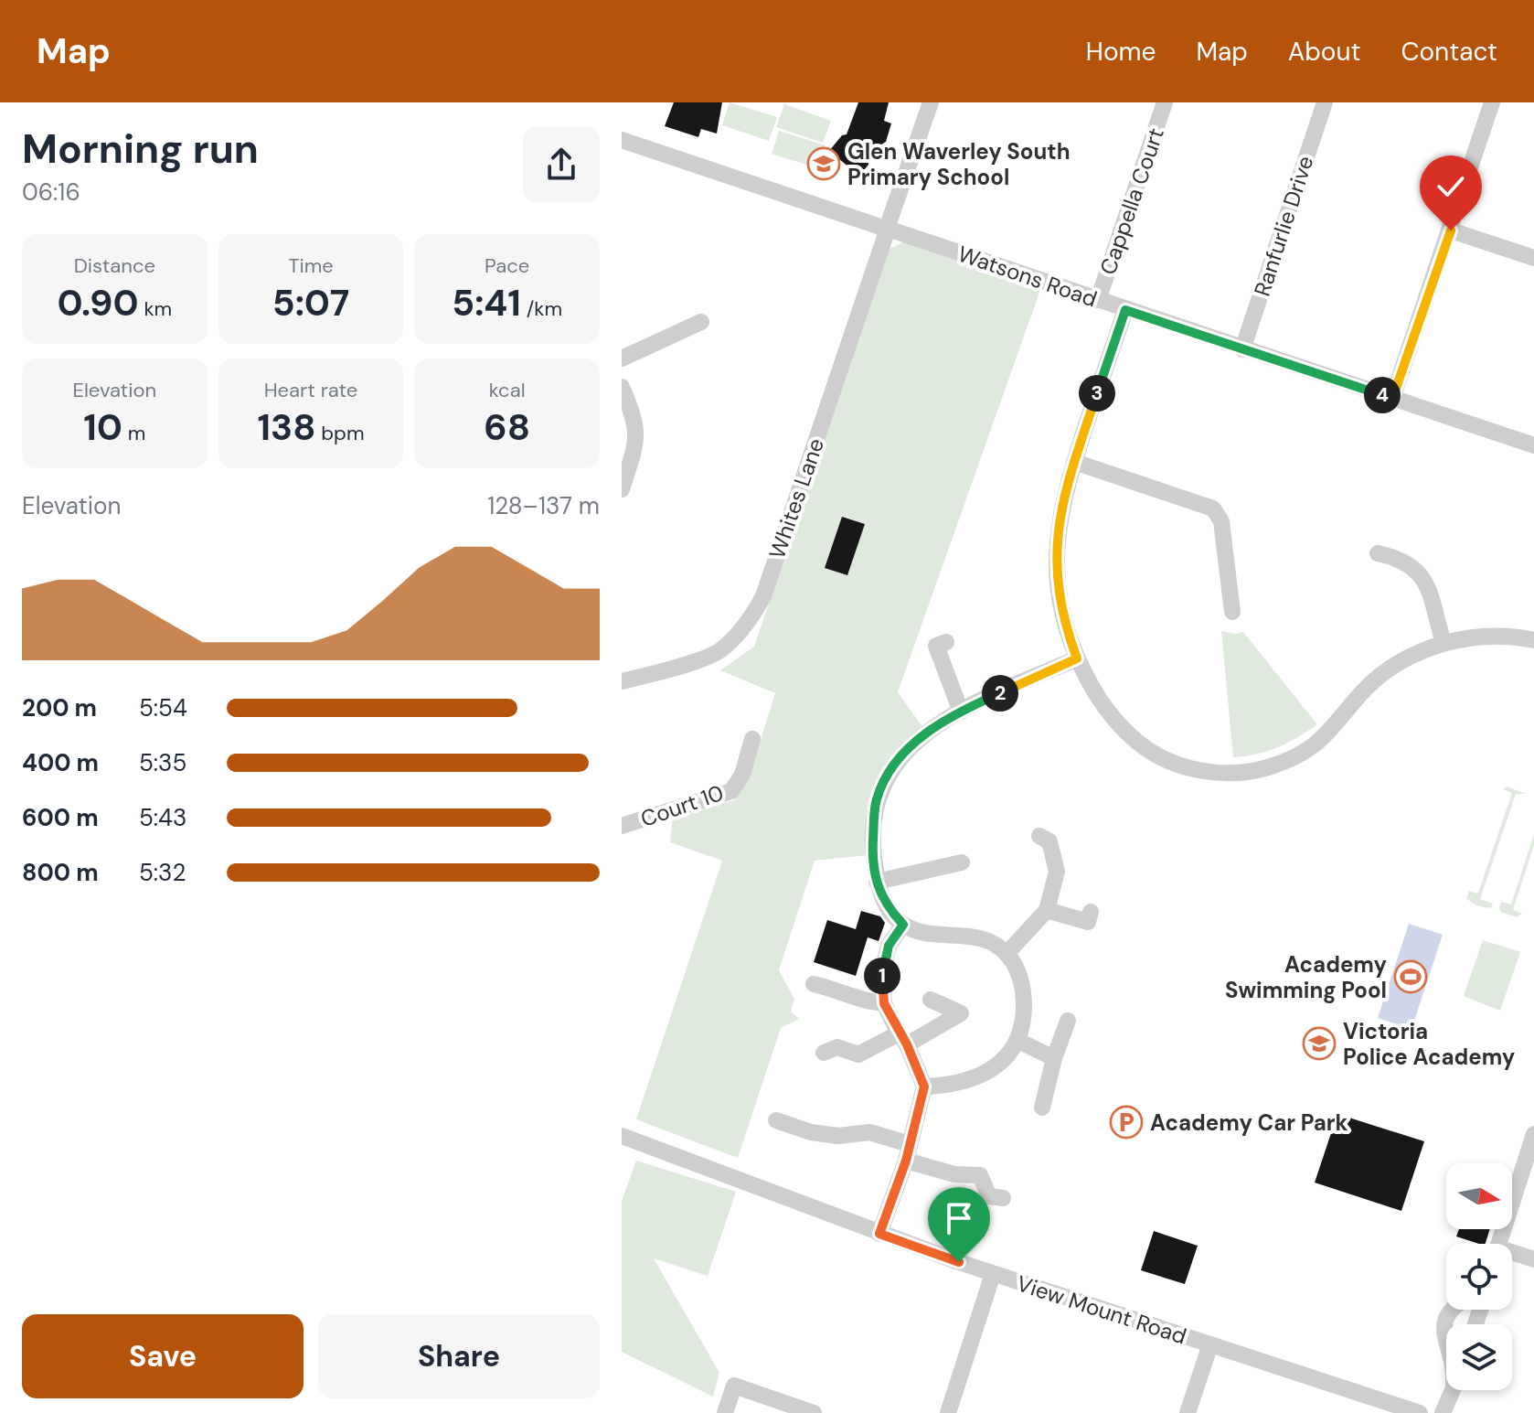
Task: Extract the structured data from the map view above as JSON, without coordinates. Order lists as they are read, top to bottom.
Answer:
{
  "streets": {
    "street": [
      "Cappella Court",
      "Ranfurlie Drive",
      "Watsons Road",
      "Whites Lane",
      "Court 10",
      "View Mount Road"
    ]
  },
  "crossings": [
    ["Cappella Court", "Watsons Road"],
    ["Ranfurlie Drive", "Watsons Road"],
    ["Watsons Road", "Whites Lane"]
  ],
  "places": {
    "school or university": ["Glen Waverley South Primary School", "Victoria Police Academy"],
    "sports": ["Academy Swimming Pool"],
    "parking": ["Academy Car Park"]
  },
  "north": "right",
  "page": {
    "header": "Map",
    "nav": [
      "Home",
      "Map",
      "About",
      "Contact"
    ],
    "heading": ["Morning run", "06:16"],
    "stats": [
      ["Distance", "0.90 km"],
      ["Time", "5:07"],
      ["Pace", "5:41 /km"],
      ["Elevation", "10 m"],
      ["Heart rate", "138 bpm"],
      ["kcal", "68"]
    ],
    "pins": [
      "3",
      "4",
      "2",
      "1"
    ],
    "chart": ["Elevation", "128–137 m"],
    "list": [
      {
        "name": "200 m",
        "note": "5:54"
      },
      {
        "name": "400 m",
        "note": "5:35"
      },
      {
        "name": "600 m",
        "note": "5:43"
      },
      {
        "name": "800 m",
        "note": "5:32"
      }
    ],
    "buttons": ["Save", "Share"]
  }
}
